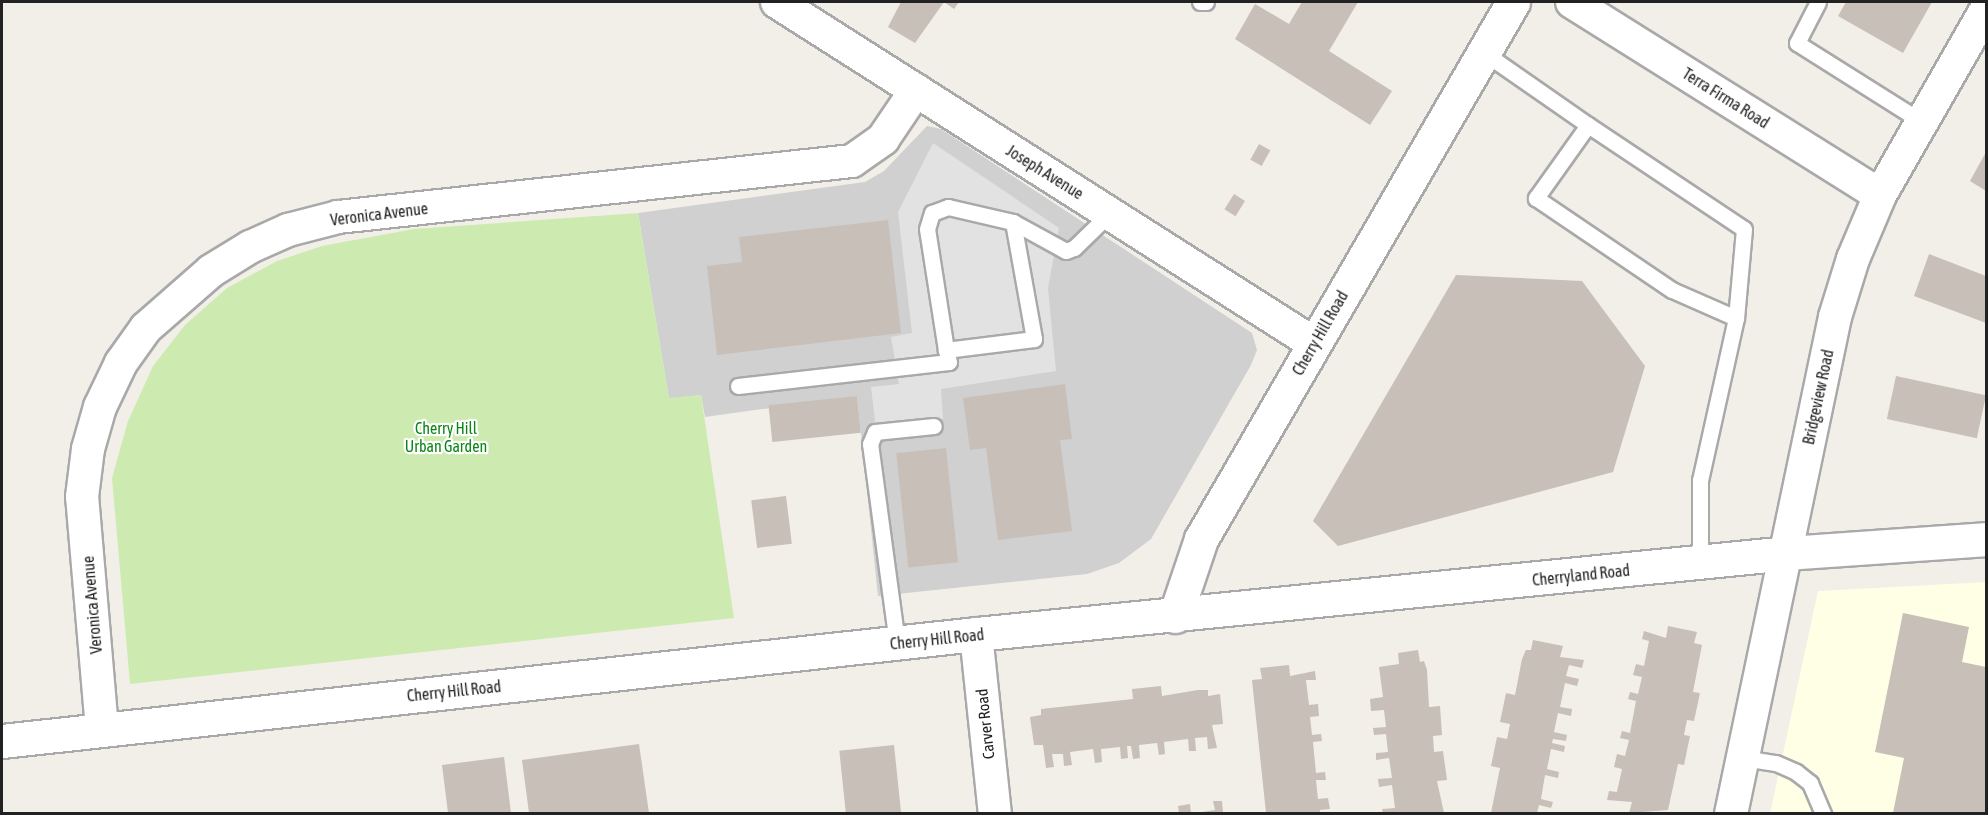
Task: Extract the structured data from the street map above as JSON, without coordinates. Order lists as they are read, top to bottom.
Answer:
{
  "streets": {
    "street": [
      "Terra Firma Road",
      "Joseph Avenue",
      "Veronica Avenue",
      "Cherry Hill Road",
      "Bridgeview Road",
      "Cherryland Road",
      "Carver Road"
    ]
  },
  "crossings": [
    ["Terra Firma Road", "Bridgeview Road"],
    ["Joseph Avenue", "Veronica Avenue"],
    ["Joseph Avenue", "Cherry Hill Road"],
    ["Veronica Avenue", "Cherry Hill Road"],
    ["Cherry Hill Road", "Cherryland Road"],
    ["Cherry Hill Road", "Carver Road"],
    ["Bridgeview Road", "Cherryland Road"]
  ],
  "parks": ["Cherry Hill Urban Garden"]
}
